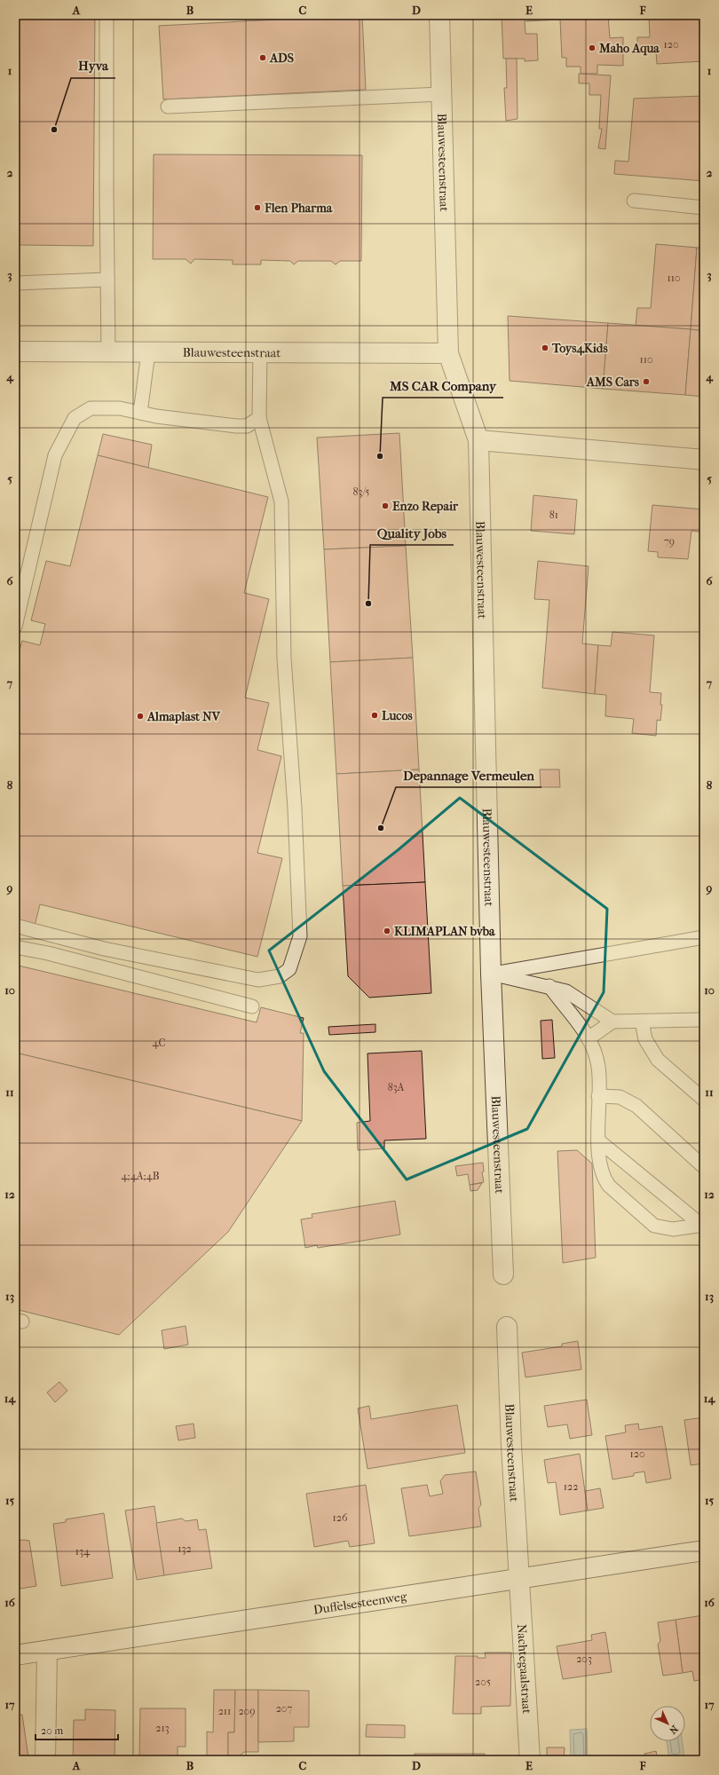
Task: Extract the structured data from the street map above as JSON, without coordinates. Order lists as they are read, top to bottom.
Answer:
{
  "streets": {
    "street": ["Blauwesteenstraat", "Duffelsesteenweg", "Nachtegaalstraat"]
  },
  "crossings": [
    ["Blauwesteenstraat", "Duffelsesteenweg"],
    ["Blauwesteenstraat", "Nachtegaalstraat"],
    ["Duffelsesteenweg", "Nachtegaalstraat"]
  ],
  "places": [
    "Maho Aqua",
    "ADS",
    "Hyva",
    "Flen Pharma",
    "Toys4Kids",
    "AMS Cars",
    "MS CAR Company",
    "Enzo Repair",
    "Quality Jobs",
    "Lucos",
    "Almaplast NV",
    "Depannage Vermeulen",
    "KLIMAPLAN bvba"
  ],
  "house_numbers": [
    "120",
    "110",
    "110",
    "83/5",
    "81",
    "79",
    "4C",
    "83A",
    "4;4A;4B",
    "120",
    "122",
    "126",
    "132",
    "134",
    "203",
    "205",
    "207",
    "211",
    "209",
    "213"
  ],
  "scale_bar": "20 m",
  "north": "bottom right",
  "grid": {
    "columns": [
      "A",
      "B",
      "C",
      "D",
      "E",
      "F"
    ],
    "rows": [
      "1",
      "2",
      "3",
      "4",
      "5",
      "6",
      "7",
      "8",
      "9",
      "10",
      "11",
      "12",
      "13",
      "14",
      "15",
      "16",
      "17"
    ]
  }
}
